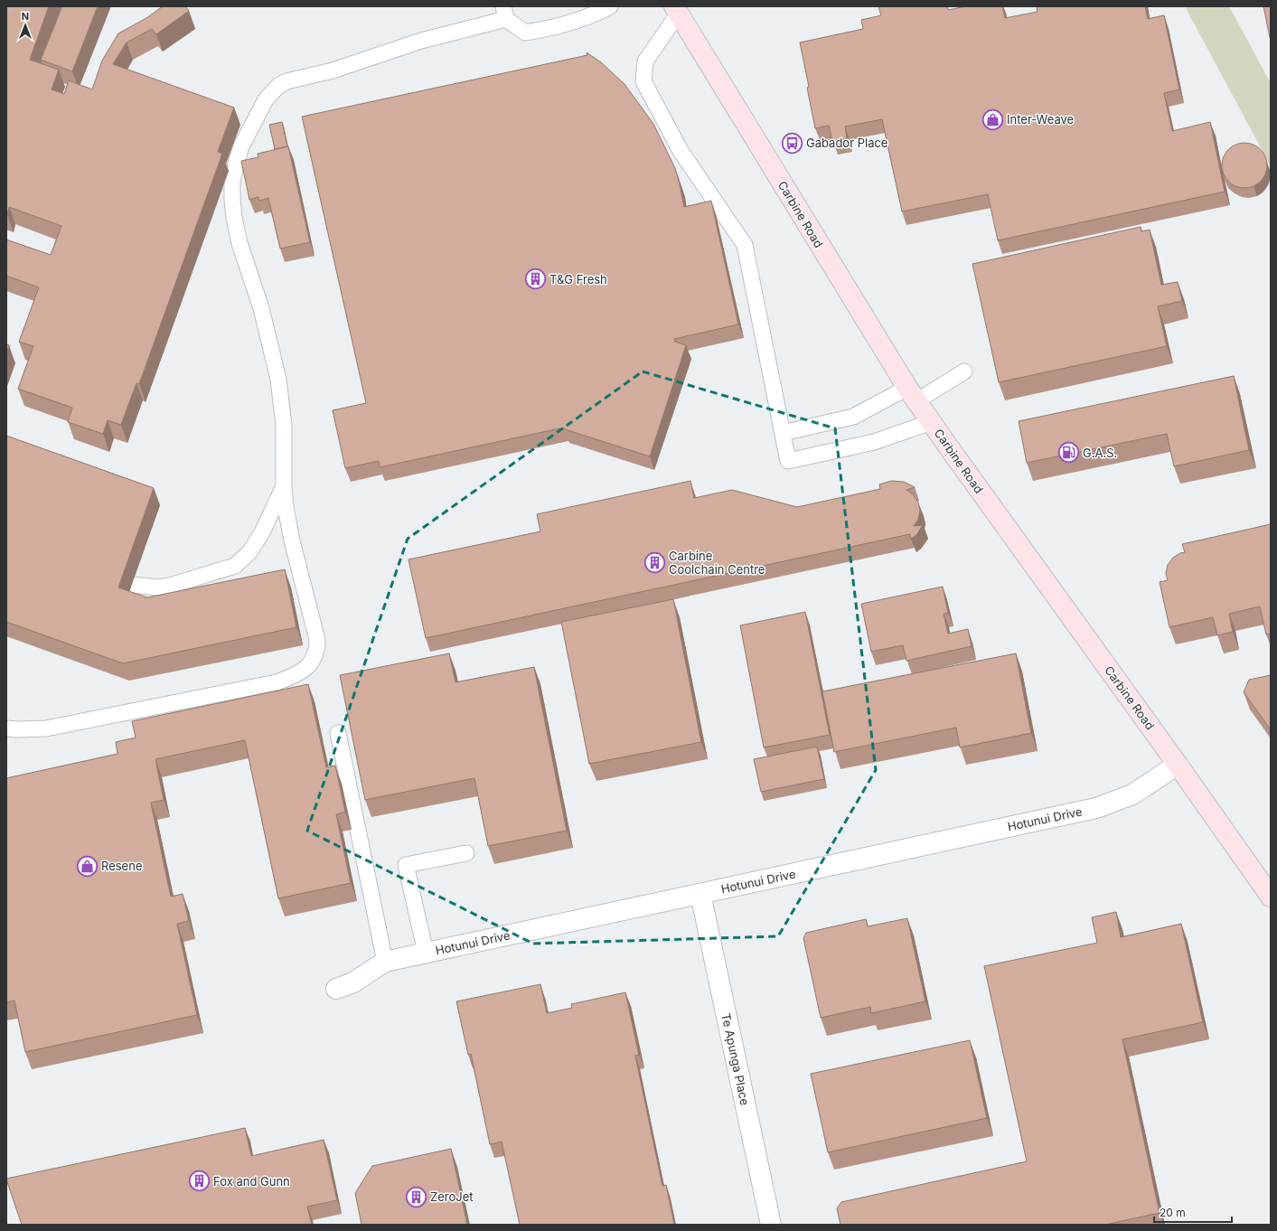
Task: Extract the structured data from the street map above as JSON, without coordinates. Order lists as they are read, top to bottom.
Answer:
{
  "streets": {
    "main road": ["Carbine Road"],
    "street": ["Hotunui Drive", "Te Apunga Place"]
  },
  "crossings": [
    ["Carbine Road", "Hotunui Drive"],
    ["Hotunui Drive", "Te Apunga Place"]
  ],
  "places": {
    "shop": ["Inter-Weave", "Resene"],
    "bus stop": ["Gabador Place"],
    "building": [
      "T&G Fresh",
      "Carbine Coolchain Centre",
      "Fox and Gunn",
      "ZeroJet"
    ],
    "fuel station": ["G.A.S."]
  },
  "scale_bar": "20 m",
  "north": "top"
}
